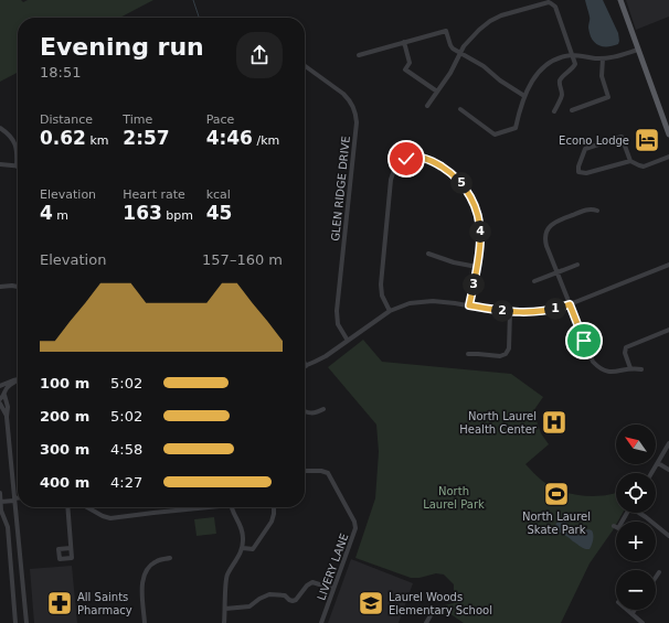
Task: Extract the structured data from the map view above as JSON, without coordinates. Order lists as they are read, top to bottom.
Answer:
{
  "streets": {
    "street": ["GLEN RIDGE DRIVE", "LIVERY LANE"]
  },
  "parks": ["North Laurel Park"],
  "places": {
    "hotel": ["Econo Lodge"],
    "hospital": ["North Laurel Health Center"],
    "sports": ["North Laurel Skate Park"],
    "pharmacy": ["All Saints Pharmacy"],
    "school or university": ["Laurel Woods Elementary School"]
  },
  "north": "top left",
  "page": {
    "heading": ["Evening run", "18:51"],
    "stats": [
      ["Distance", "0.62 km"],
      ["Time", "2:57"],
      ["Pace", "4:46 /km"],
      ["Elevation", "4 m"],
      ["Heart rate", "163 bpm"],
      ["kcal", "45"]
    ],
    "pins": [
      "5",
      "4",
      "3",
      "1",
      "2"
    ],
    "chart": ["Elevation", "157–160 m"],
    "list": [
      {
        "name": "100 m",
        "note": "5:02"
      },
      {
        "name": "200 m",
        "note": "5:02"
      },
      {
        "name": "300 m",
        "note": "4:58"
      },
      {
        "name": "400 m",
        "note": "4:27"
      }
    ],
    "map_buttons": ["+", "−"]
  }
}
